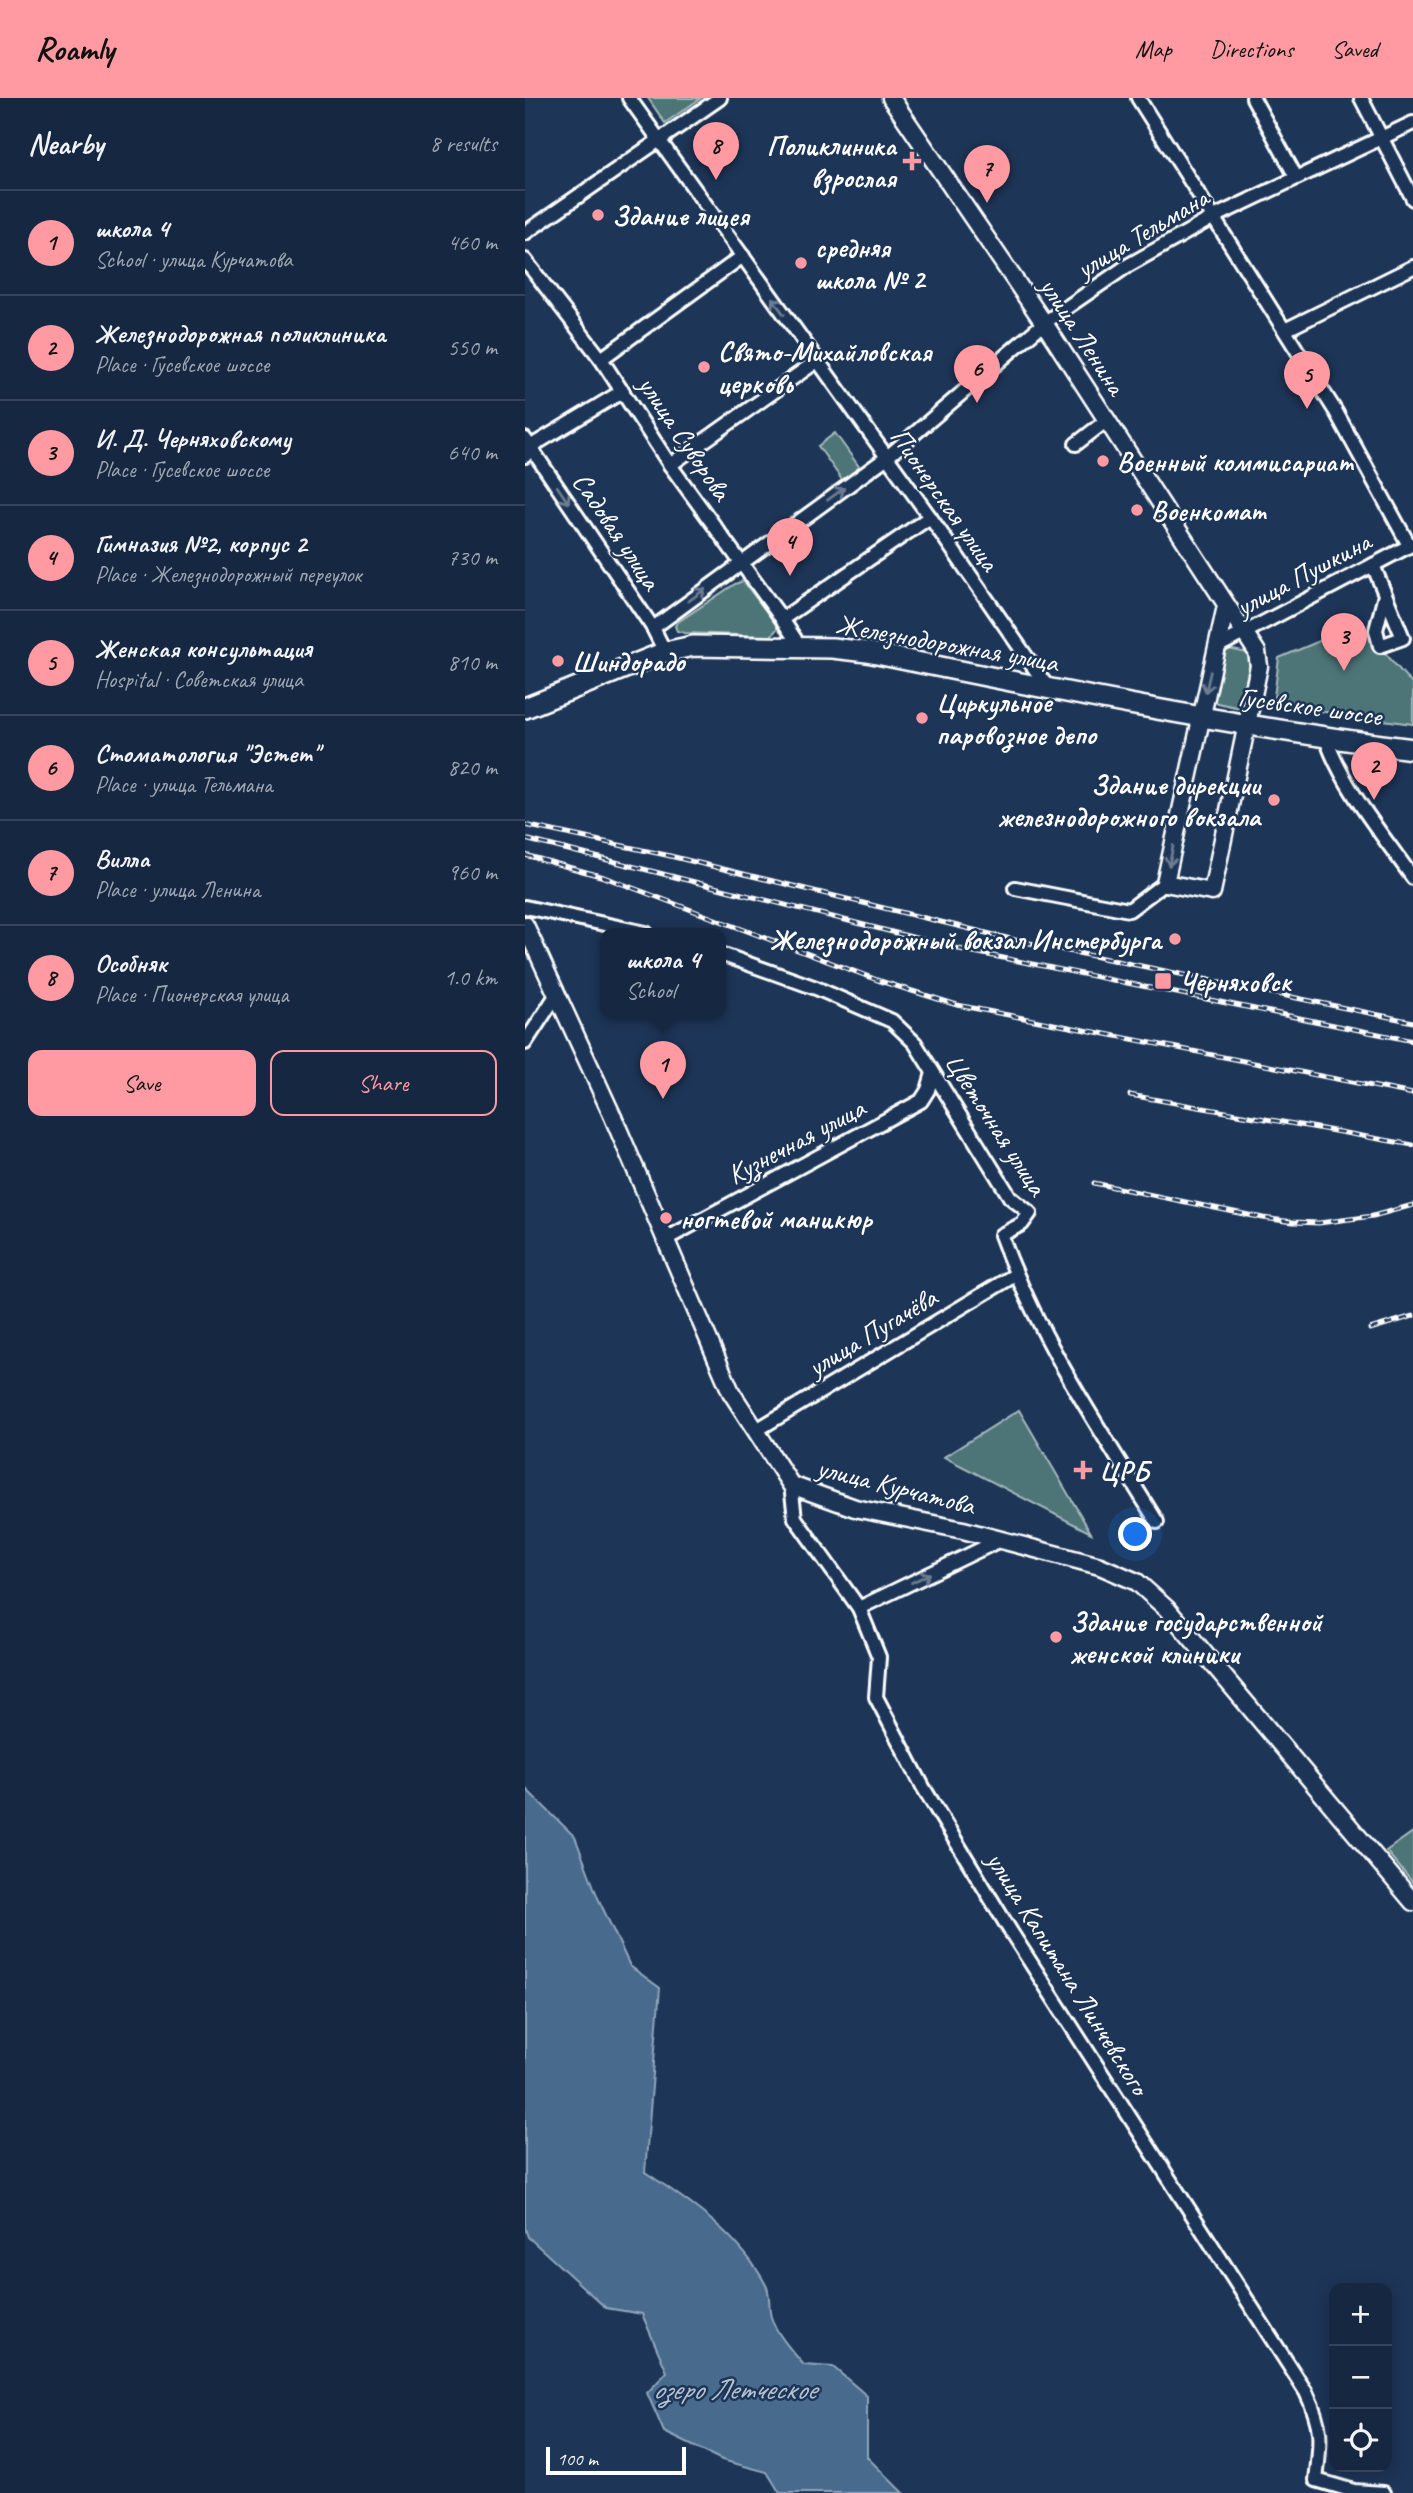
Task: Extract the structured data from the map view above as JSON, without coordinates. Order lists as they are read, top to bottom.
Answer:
{
  "streets": {
    "highway": ["Железнодорожная улица", "Гусевское шоссе"],
    "main road": ["улица Ленина", "улица Курчатова"],
    "street": [
      "улица Тельмана",
      "улица Суворова",
      "Пионерская улица",
      "Садовая улица",
      "улица Пушкина",
      "Цветочная улица",
      "Кузнечная улица",
      "улица Пугачёва",
      "улица Капитана Линчевского"
    ]
  },
  "crossings": [
    ["улица Тельмана", "улица Ленина"],
    ["улица Тельмана", "улица Суворова"],
    ["улица Тельмана", "Пионерская улица"],
    ["улица Тельмана", "Садовая улица"],
    ["улица Ленина", "улица Пушкина"],
    ["улица Ленина", "Гусевское шоссе"],
    ["улица Суворова", "Железнодорожная улица"],
    ["Пионерская улица", "Железнодорожная улица"],
    ["Садовая улица", "Железнодорожная улица"],
    ["Железнодорожная улица", "Гусевское шоссе"],
    ["Цветочная улица", "Кузнечная улица"],
    ["Цветочная улица", "улица Пугачёва"],
    ["Кузнечная улица", "улица Курчатова"],
    ["улица Пугачёва", "улица Курчатова"],
    ["улица Курчатова", "улица Капитана Линчевского"]
  ],
  "one_way": ["Садовая улица"],
  "water": ["озеро Летческое"],
  "places": {
    "health": ["Поликлиника взрослая", "ЦРБ"],
    "other": [
      "Здание лицея",
      "средняя школа № 2",
      "Свято-Михайловская церковь",
      "Военный коммисариат",
      "Военкомат",
      "Шиндорадо",
      "Циркульное паровозное депо",
      "Здание дирекции железнодорожного вокзала",
      "Железнодорожный вокзал Инстербурга",
      "ногтевой маникюр",
      "Здание государственной женской клиники"
    ],
    "transit": ["Черняховск"]
  },
  "scale_bar": "100 m",
  "page": {
    "header": "Roamly",
    "nav": ["Map", "Directions", "Saved"],
    "heading": ["Nearby", "8 results"],
    "pins": [
      "8",
      "7",
      "6",
      "5",
      "4",
      "3",
      "2",
      "1"
    ],
    "list": [
      {
        "mark": "1",
        "name": "школа 4",
        "note": "School · улица Курчатова",
        "value": "460 m"
      },
      {
        "mark": "2",
        "name": "Железнодорожная поликлиника",
        "note": "Place · Гусевское шоссе",
        "value": "550 m"
      },
      {
        "mark": "3",
        "name": "И. Д. Черняховскому",
        "note": "Place · Гусевское шоссе",
        "value": "640 m"
      },
      {
        "mark": "4",
        "name": "Гимназия №2, корпус 2",
        "note": "Place · Железнодорожный переулок",
        "value": "730 m"
      },
      {
        "mark": "5",
        "name": "Женская консультация",
        "note": "Hospital · Советская улица",
        "value": "810 m"
      },
      {
        "mark": "6",
        "name": "Стоматология \"Эстет\"",
        "note": "Place · улица Тельмана",
        "value": "820 m"
      },
      {
        "mark": "7",
        "name": "Вилла",
        "note": "Place · улица Ленина",
        "value": "960 m"
      },
      {
        "mark": "8",
        "name": "Особняк",
        "note": "Place · Пионерская улица",
        "value": "1.0 km"
      }
    ],
    "popup": ["школа 4", "School"],
    "buttons": ["Save", "Share"],
    "map_buttons": ["+", "−"],
    "scale": "100 m"
  }
}
